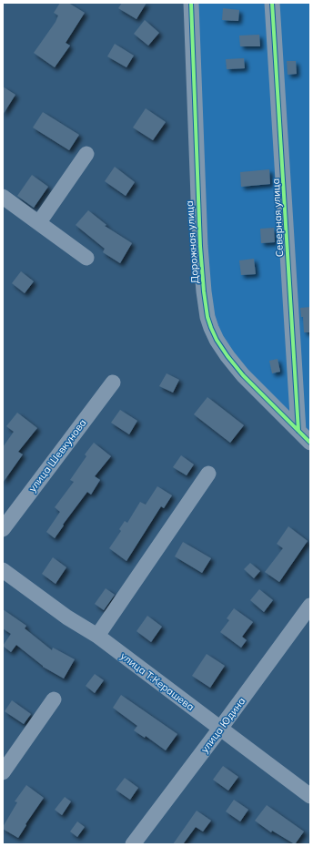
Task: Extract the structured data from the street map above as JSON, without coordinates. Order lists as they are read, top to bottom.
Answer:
{
  "streets": {
    "street": [
      "Северная улица",
      "Дорожная улица",
      "улица Шевкунова",
      "улица Т.Керашева",
      "улица Юдина"
    ]
  },
  "crossings": [
    ["Северная улица", "Дорожная улица"],
    ["улица Т.Керашева", "улица Юдина"]
  ]
}
